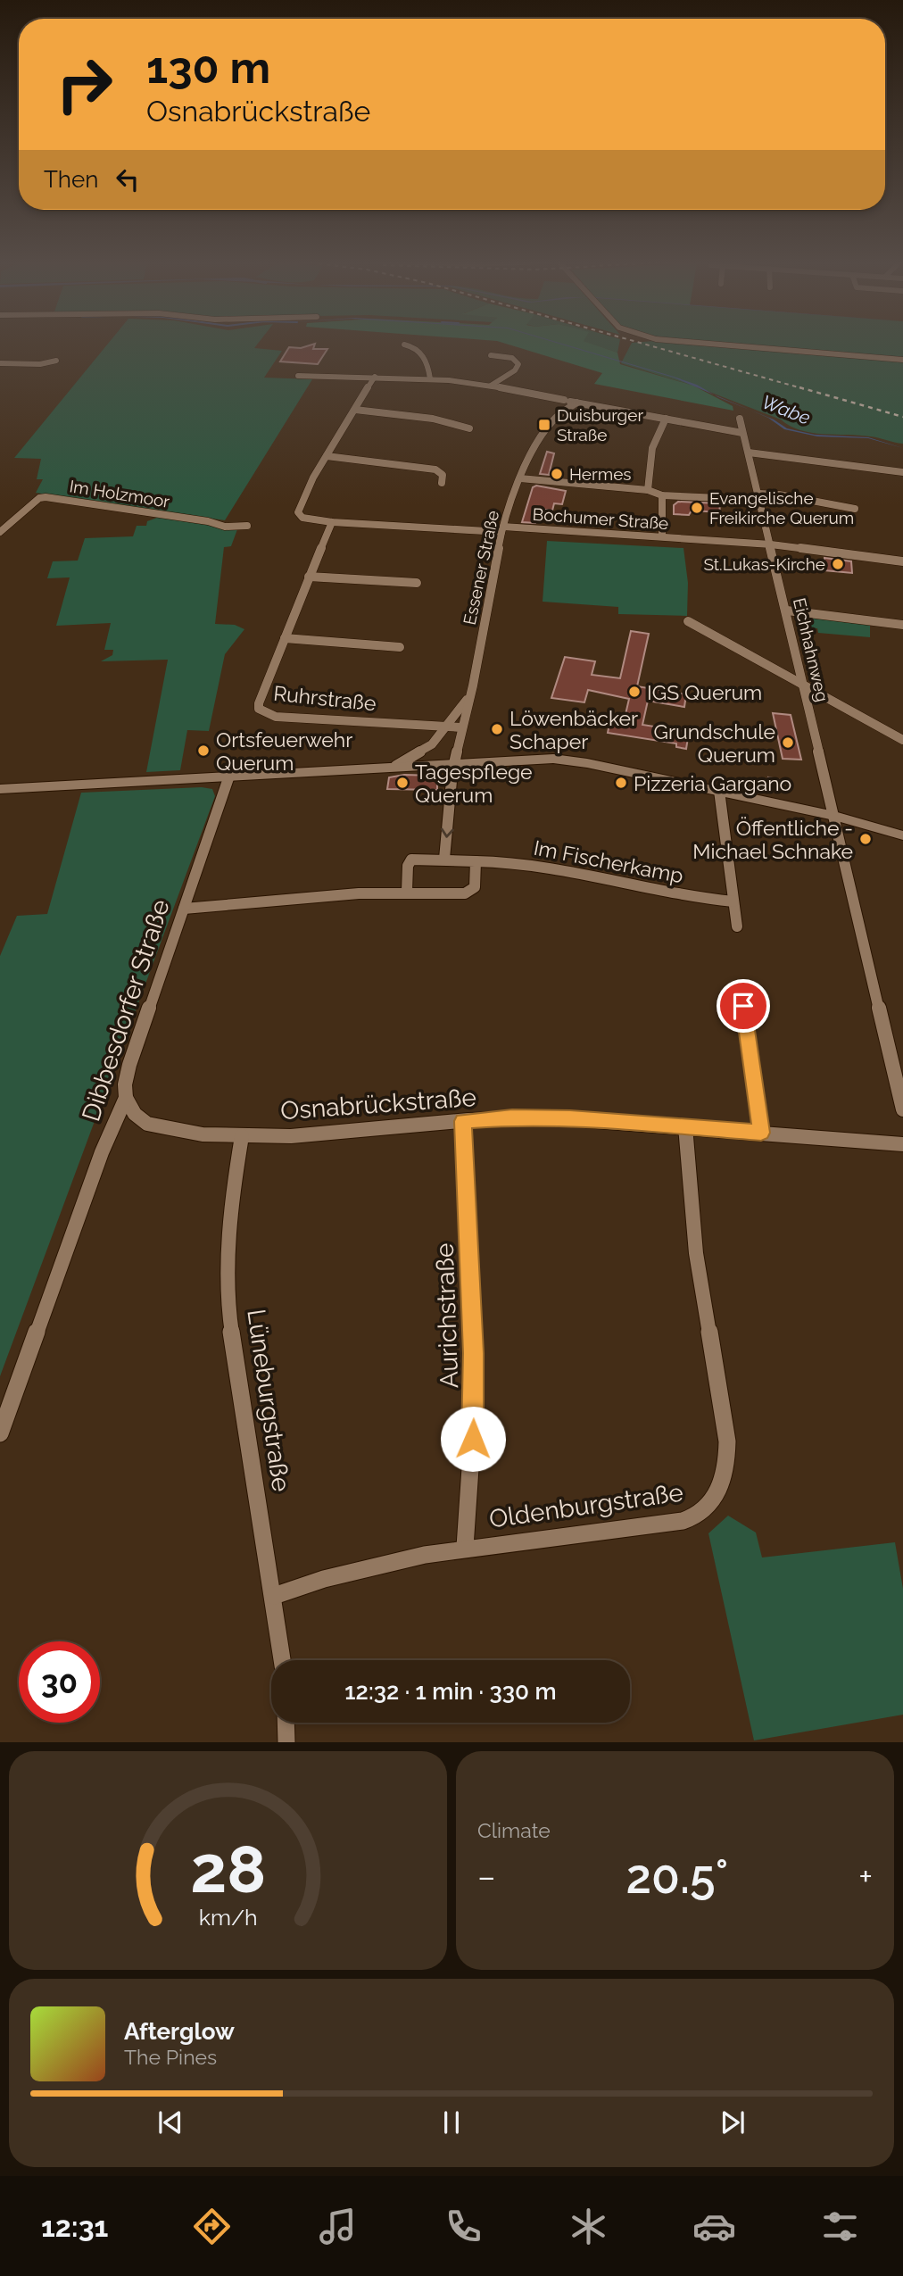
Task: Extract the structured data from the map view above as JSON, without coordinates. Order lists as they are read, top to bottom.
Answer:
{
  "streets": {
    "street": [
      "Im Holzmoor",
      "Bochumer Straße",
      "Essener Straße",
      "Eichhahnweg",
      "Ruhrstraße",
      "Im Fischerkamp",
      "Dibbesdorfer Straße",
      "Osnabrückstraße",
      "Aurichstraße",
      "Lüneburgstraße",
      "Oldenburgstraße"
    ]
  },
  "crossings": [
    ["Bochumer Straße", "Essener Straße"],
    ["Bochumer Straße", "Eichhahnweg"],
    ["Bochumer Straße", "Ruhrstraße"],
    ["Essener Straße", "Ruhrstraße"],
    ["Dibbesdorfer Straße", "Osnabrückstraße"],
    ["Osnabrückstraße", "Aurichstraße"],
    ["Osnabrückstraße", "Lüneburgstraße"],
    ["Osnabrückstraße", "Oldenburgstraße"],
    ["Aurichstraße", "Oldenburgstraße"],
    ["Lüneburgstraße", "Oldenburgstraße"]
  ],
  "water": ["Wabe"],
  "places": {
    "transit": ["Duisburger Straße"],
    "other": [
      "Hermes",
      "Evangelische Freikirche Querum",
      "St.Lukas-Kirche",
      "IGS Querum",
      "Löwenbäcker Schaper",
      "Grundschule Querum",
      "Ortsfeuerwehr Querum",
      "Tagespflege Querum",
      "Pizzeria Gargano",
      "Öffentliche - Michael Schnake"
    ]
  },
  "page": {
    "turn": ["130 m", "Osnabrückstraße"],
    "then": "Then",
    "limit": "30",
    "trip": "12:32 · 1 min · 330 m",
    "tile": "Climate",
    "heat": ["−", "20.5°", "+"],
    "song": ["Afterglow", "The Pines"],
    "tabs": "12:31",
    "gauge": ["28", "km/h"]
  }
}
